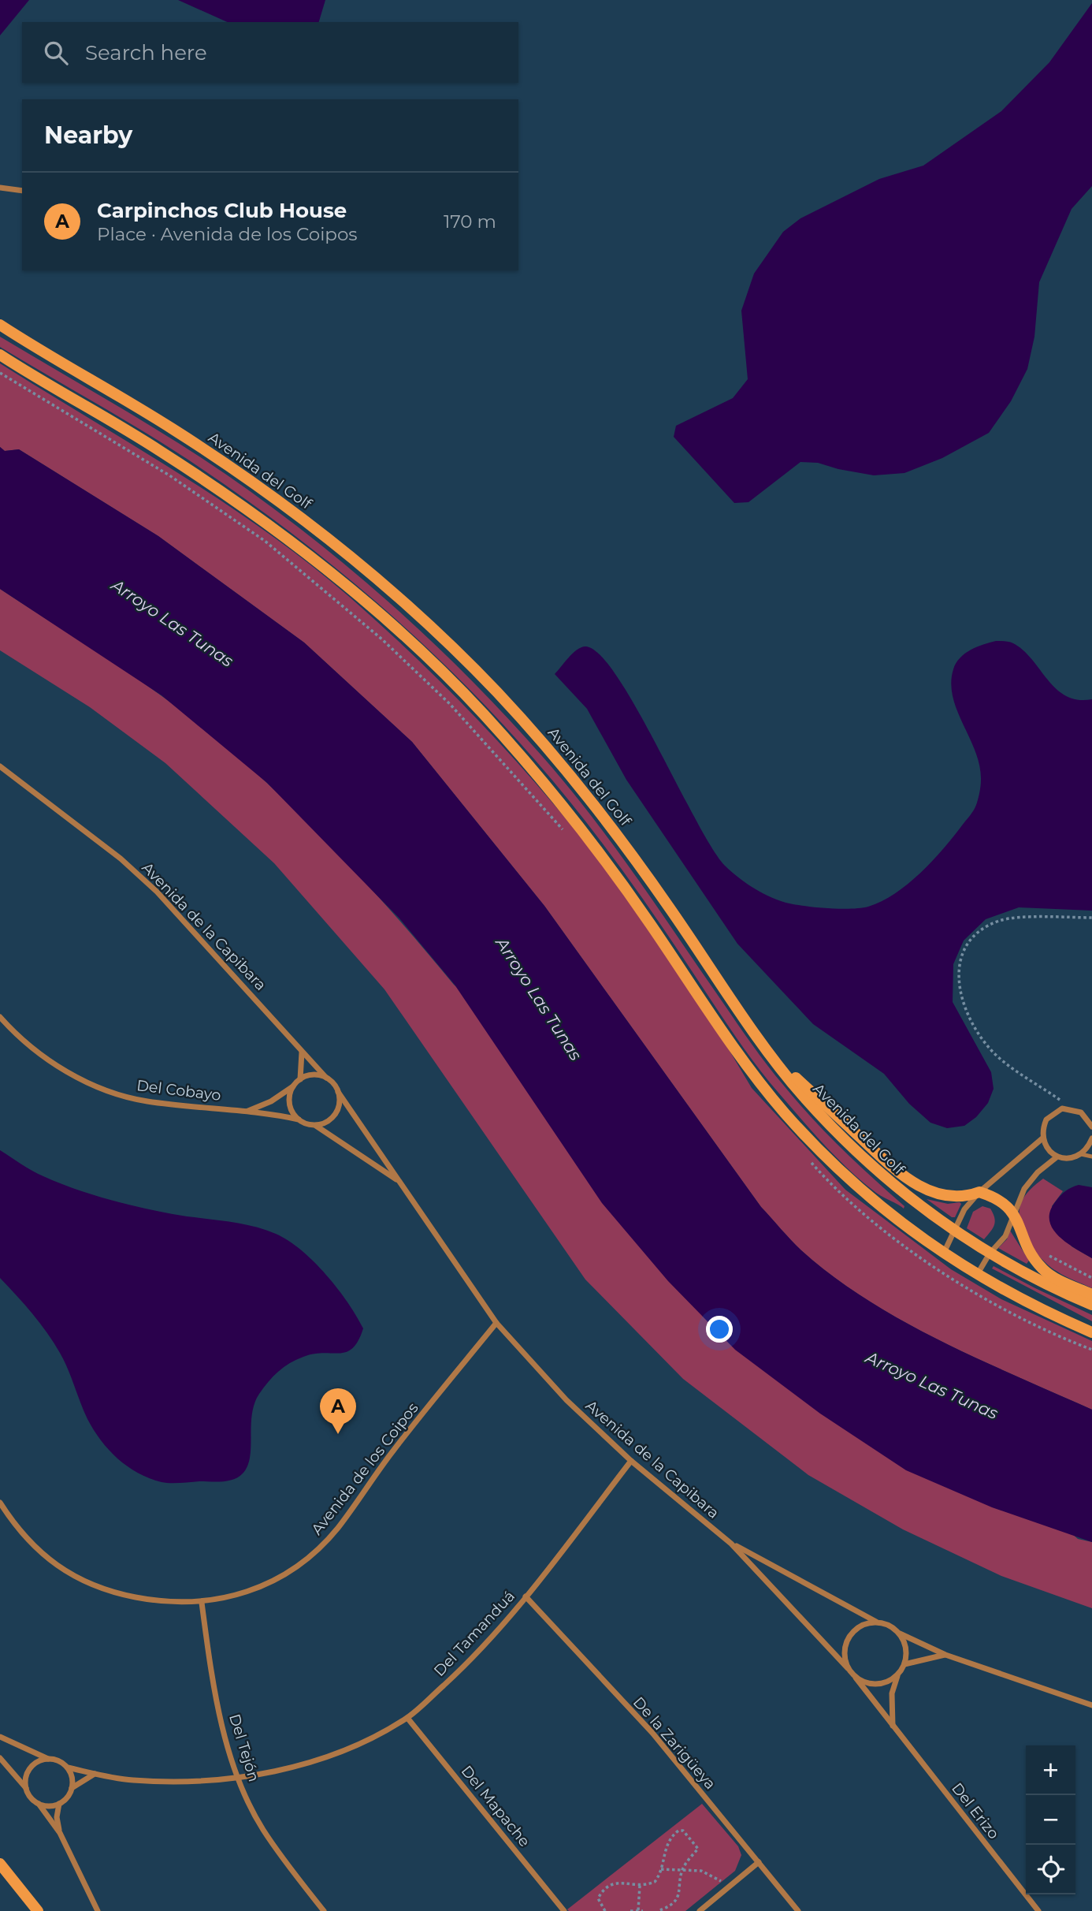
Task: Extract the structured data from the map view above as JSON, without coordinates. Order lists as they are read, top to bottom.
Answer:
{
  "streets": {
    "street": [
      "Avenida del Golf",
      "Avenida de la Capibara",
      "Del Cobayo",
      "Avenida de los Coipos",
      "Del Tamanduá",
      "De la Zarigüeya",
      "Del Tejón",
      "Del Mapache",
      "Del Erizo"
    ]
  },
  "crossings": [
    ["Avenida de la Capibara", "Del Cobayo"],
    ["Avenida de la Capibara", "Avenida de los Coipos"],
    ["Avenida de la Capibara", "Del Tamanduá"],
    ["Avenida de la Capibara", "Del Erizo"],
    ["Avenida de los Coipos", "Del Tejón"],
    ["Del Tamanduá", "De la Zarigüeya"],
    ["Del Tamanduá", "Del Tejón"],
    ["Del Tamanduá", "Del Mapache"]
  ],
  "water": ["Arroyo Las Tunas"],
  "page": {
    "search": "Search here",
    "heading": "Nearby",
    "list": [
      {
        "mark": "A",
        "name": "Carpinchos Club House",
        "note": "Place · Avenida de los Coipos",
        "value": "170 m"
      }
    ],
    "pins": "A",
    "map_buttons": ["+", "−"]
  }
}
